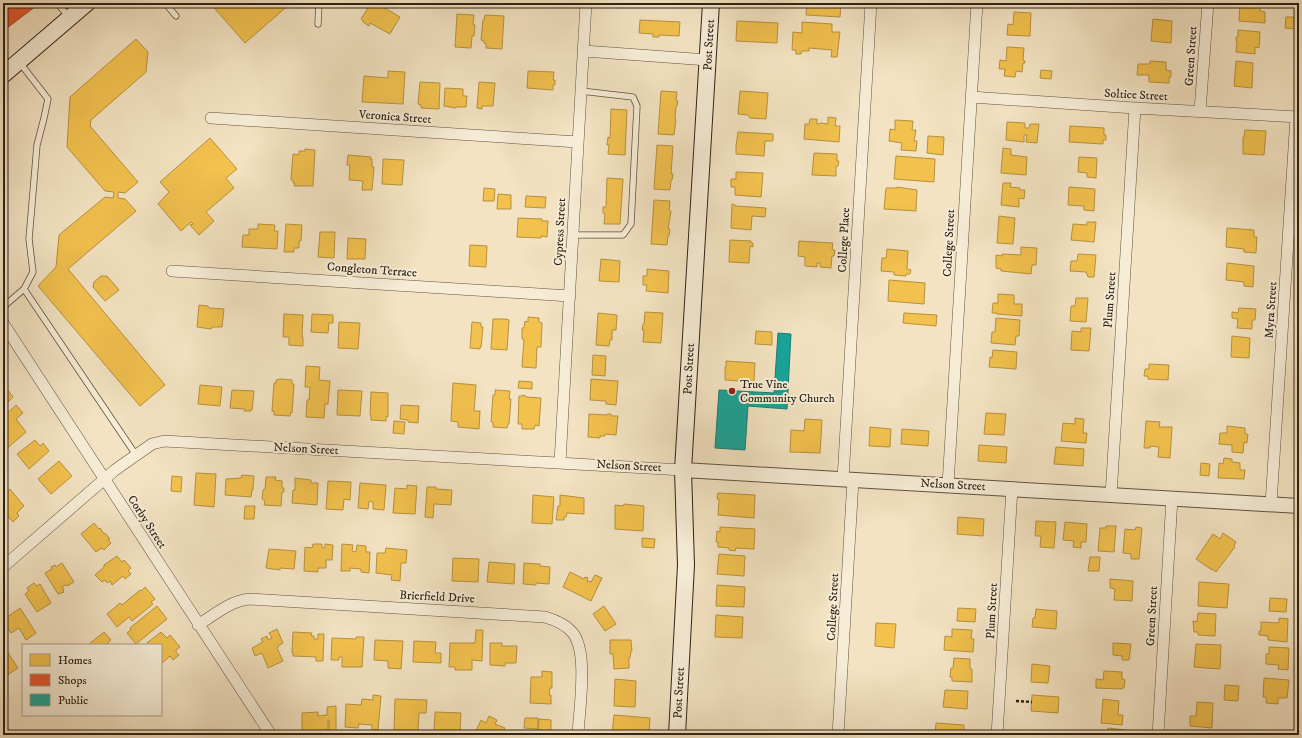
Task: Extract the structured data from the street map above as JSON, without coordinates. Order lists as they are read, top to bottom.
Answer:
{
  "streets": {
    "main road": ["Post Street"],
    "street": [
      "Green Street",
      "Soltice Street",
      "Veronica Street",
      "Cypress Street",
      "College Place",
      "College Street",
      "Congleton Terrace",
      "Plum Street",
      "Myra Street",
      "Nelson Street",
      "Corby Street",
      "Brierfield Drive"
    ]
  },
  "crossings": [
    ["Post Street", "Nelson Street"],
    ["Green Street", "Soltice Street"],
    ["Green Street", "Nelson Street"],
    ["Soltice Street", "College Street"],
    ["Soltice Street", "Plum Street"],
    ["Soltice Street", "Myra Street"],
    ["Veronica Street", "Cypress Street"],
    ["Cypress Street", "Congleton Terrace"],
    ["Cypress Street", "Nelson Street"],
    ["College Place", "College Street"],
    ["College Place", "Nelson Street"],
    ["College Street", "Nelson Street"],
    ["Plum Street", "Nelson Street"],
    ["Myra Street", "Nelson Street"],
    ["Nelson Street", "Corby Street"],
    ["Corby Street", "Brierfield Drive"]
  ],
  "places": ["True Vine Community Church"],
  "legend": ["Homes", "Shops", "Public"]
}
